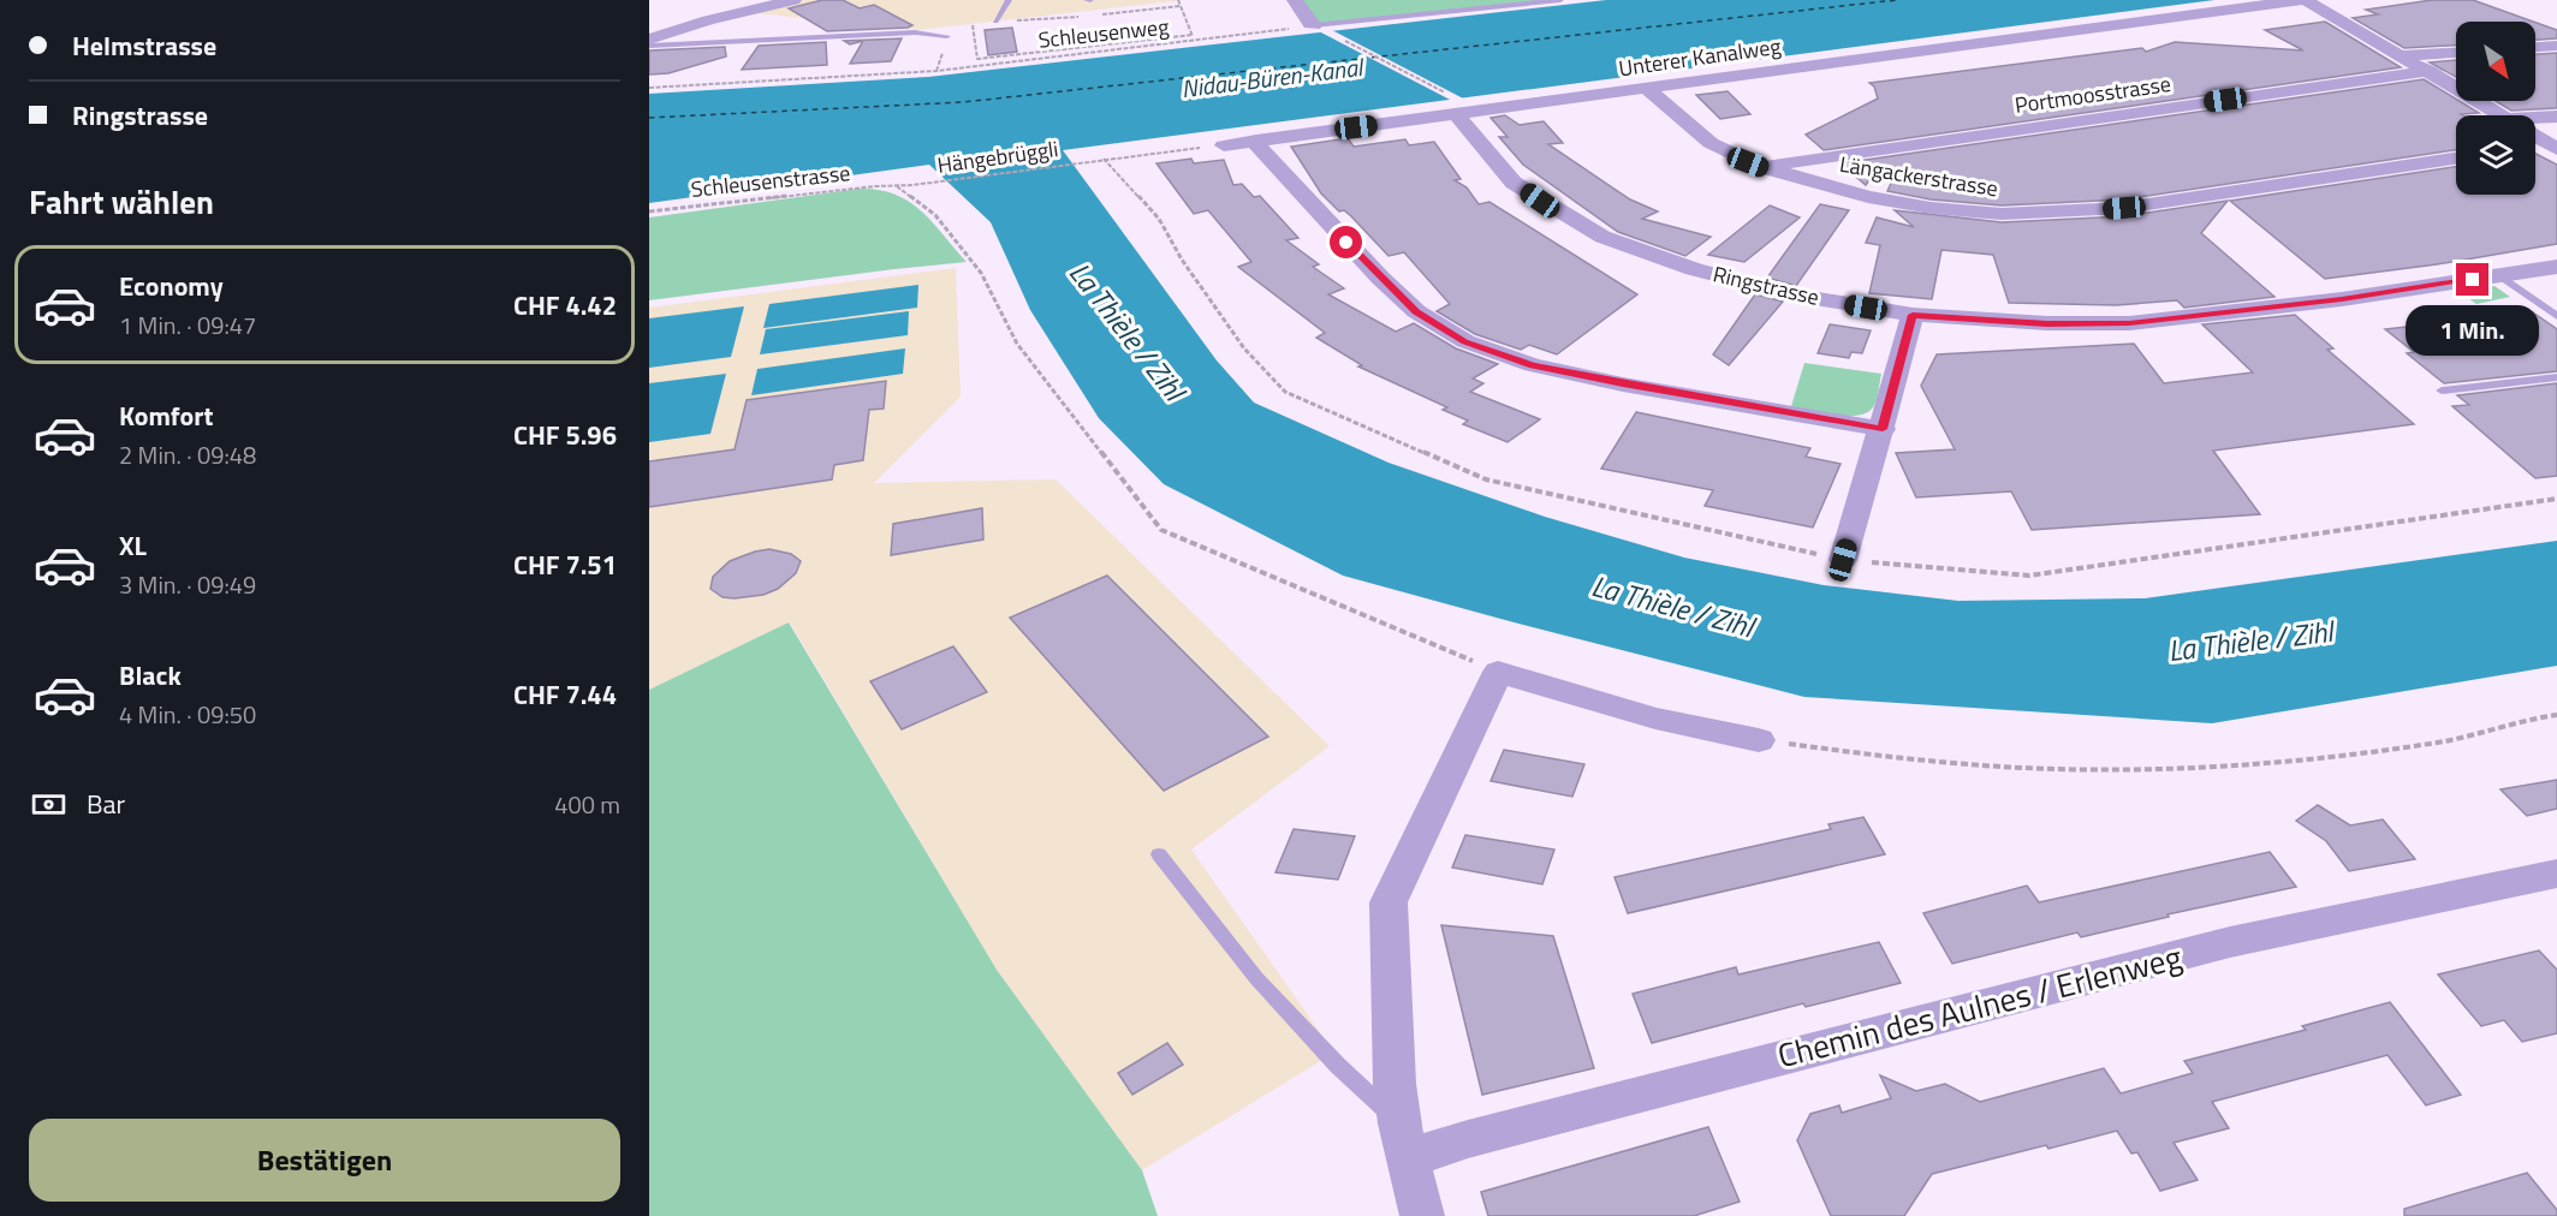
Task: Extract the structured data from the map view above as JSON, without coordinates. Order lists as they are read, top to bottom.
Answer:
{
  "streets": {
    "street": [
      "Unterer Kanalweg",
      "Portmoosstrasse",
      "Längackerstrasse",
      "Ringstrasse",
      "Chemin des Aulnes / Erlenweg"
    ],
    "path": ["Schleusenweg", "Hängebrüggli", "Schleusenstrasse"]
  },
  "crossings": [
    ["Unterer Kanalweg", "Längackerstrasse"],
    ["Unterer Kanalweg", "Ringstrasse"],
    ["Portmoosstrasse", "Längackerstrasse"],
    ["Hängebrüggli", "Schleusenstrasse"]
  ],
  "water": ["Nidau-Büren-Kanal", "La Thièle / Zihl"],
  "north": "bottom right",
  "page": {
    "banner": ["Helmstrasse", "Ringstrasse"],
    "heading": "Fahrt wählen",
    "list": [
      {
        "name": "Economy",
        "note": "1 Min. · 09:47",
        "value": "CHF 4.42"
      },
      {
        "name": "Komfort",
        "note": "2 Min. · 09:48",
        "value": "CHF 5.96"
      },
      {
        "name": "XL",
        "note": "3 Min. · 09:49",
        "value": "CHF 7.51"
      },
      {
        "name": "Black",
        "note": "4 Min. · 09:50",
        "value": "CHF 7.44"
      }
    ],
    "bubble": "1 Min.",
    "pay": ["Bar", "400 m"],
    "buttons": "Bestätigen"
  }
}
